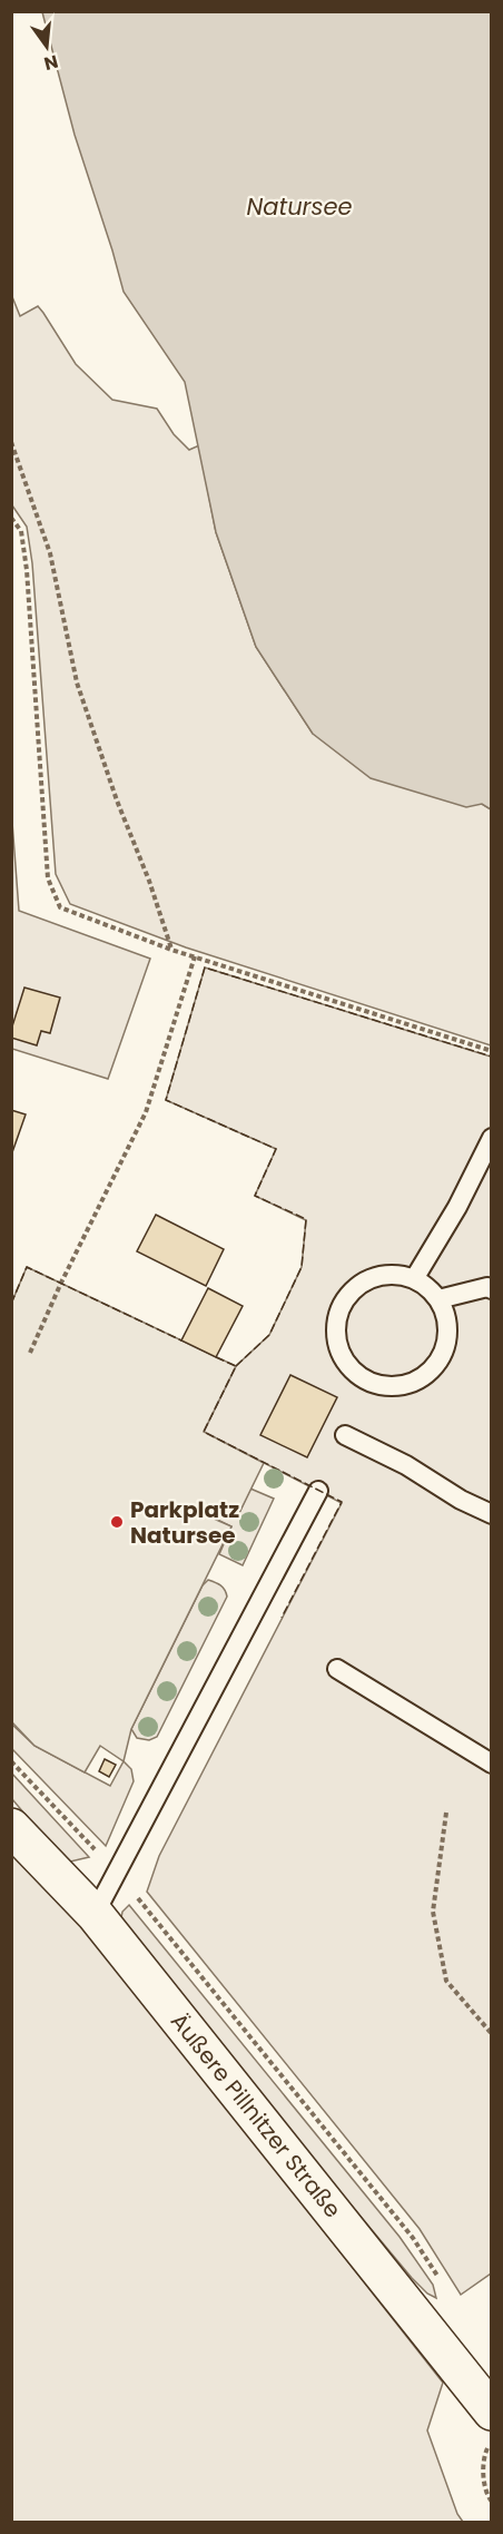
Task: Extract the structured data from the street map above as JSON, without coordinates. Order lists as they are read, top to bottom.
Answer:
{
  "streets": {
    "main road": ["Äußere Pillnitzer Straße"]
  },
  "water": ["Natursee"],
  "places": ["Parkplatz Natursee"],
  "north": "bottom"
}
